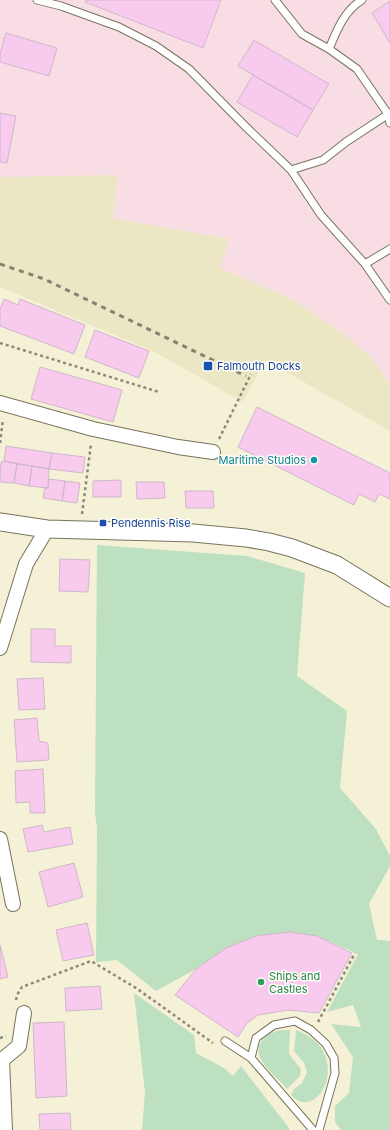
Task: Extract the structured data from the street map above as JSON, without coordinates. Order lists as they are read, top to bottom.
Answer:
{
  "places": {
    "transit": ["Falmouth Docks", "Pendennis Rise"],
    "other": ["Maritime Studios", "Ships and Castles"]
  }
}
